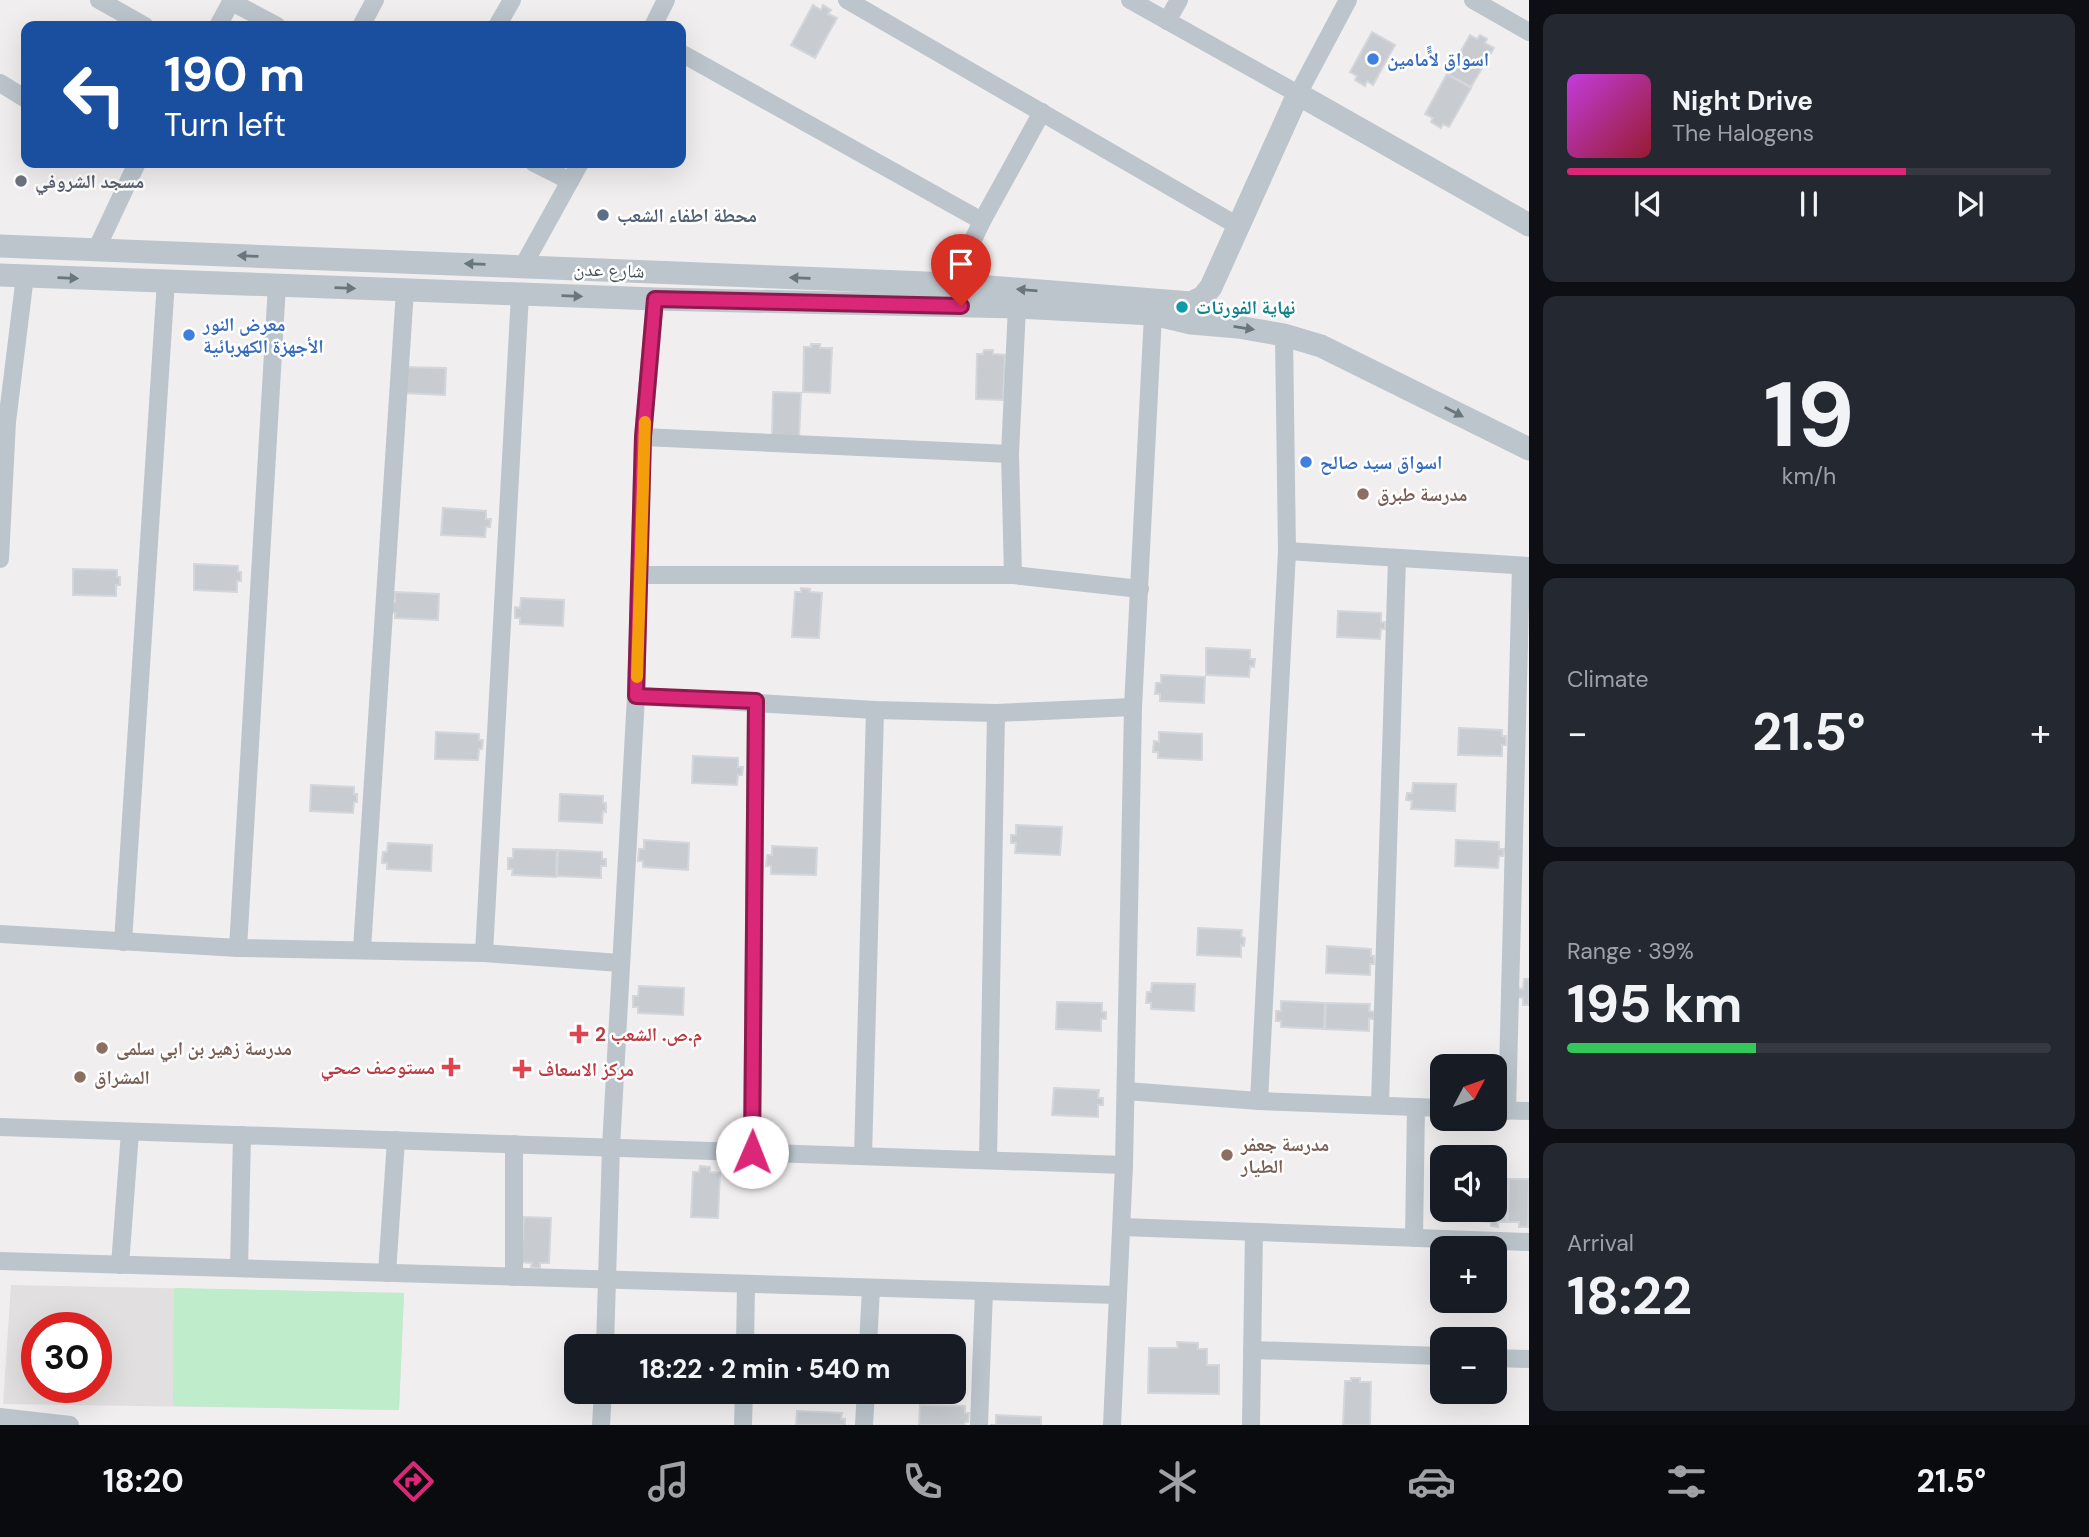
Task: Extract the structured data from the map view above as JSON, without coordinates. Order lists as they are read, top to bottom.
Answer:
{
  "streets": {
    "street": ["شارع عدن"]
  },
  "places": {
    "other": [
      "اسواق لاًًمامين",
      "مسجد الشروفي",
      "محطة اطفاء الشعب",
      "نهاية الفورتات",
      "معرض النور الأجهزة الكهربائية",
      "اسواق سيد صالح",
      "مدرسة طبرق",
      "مدرسة زهير بن ابي سلمى",
      "المشراق",
      "مدرسة جعفر الطيار"
    ],
    "health": ["م.ص. الشعب 2", "مستوصف صحي", "مركز الاسعاف"]
  },
  "north": "top right",
  "page": {
    "turn": ["190 m", "Turn left"],
    "song": ["Night Drive", "The Halogens"],
    "tile": [
      ["19", "km/h"],
      "Climate",
      ["Range · 39%", "195 km"],
      ["Arrival", "18:22"]
    ],
    "heat": ["−", "21.5°", "+"],
    "map_buttons": ["+", "−"],
    "limit": "30",
    "trip": "18:22 · 2 min · 540 m",
    "tabs": ["18:20", "21.5°"]
  }
}
